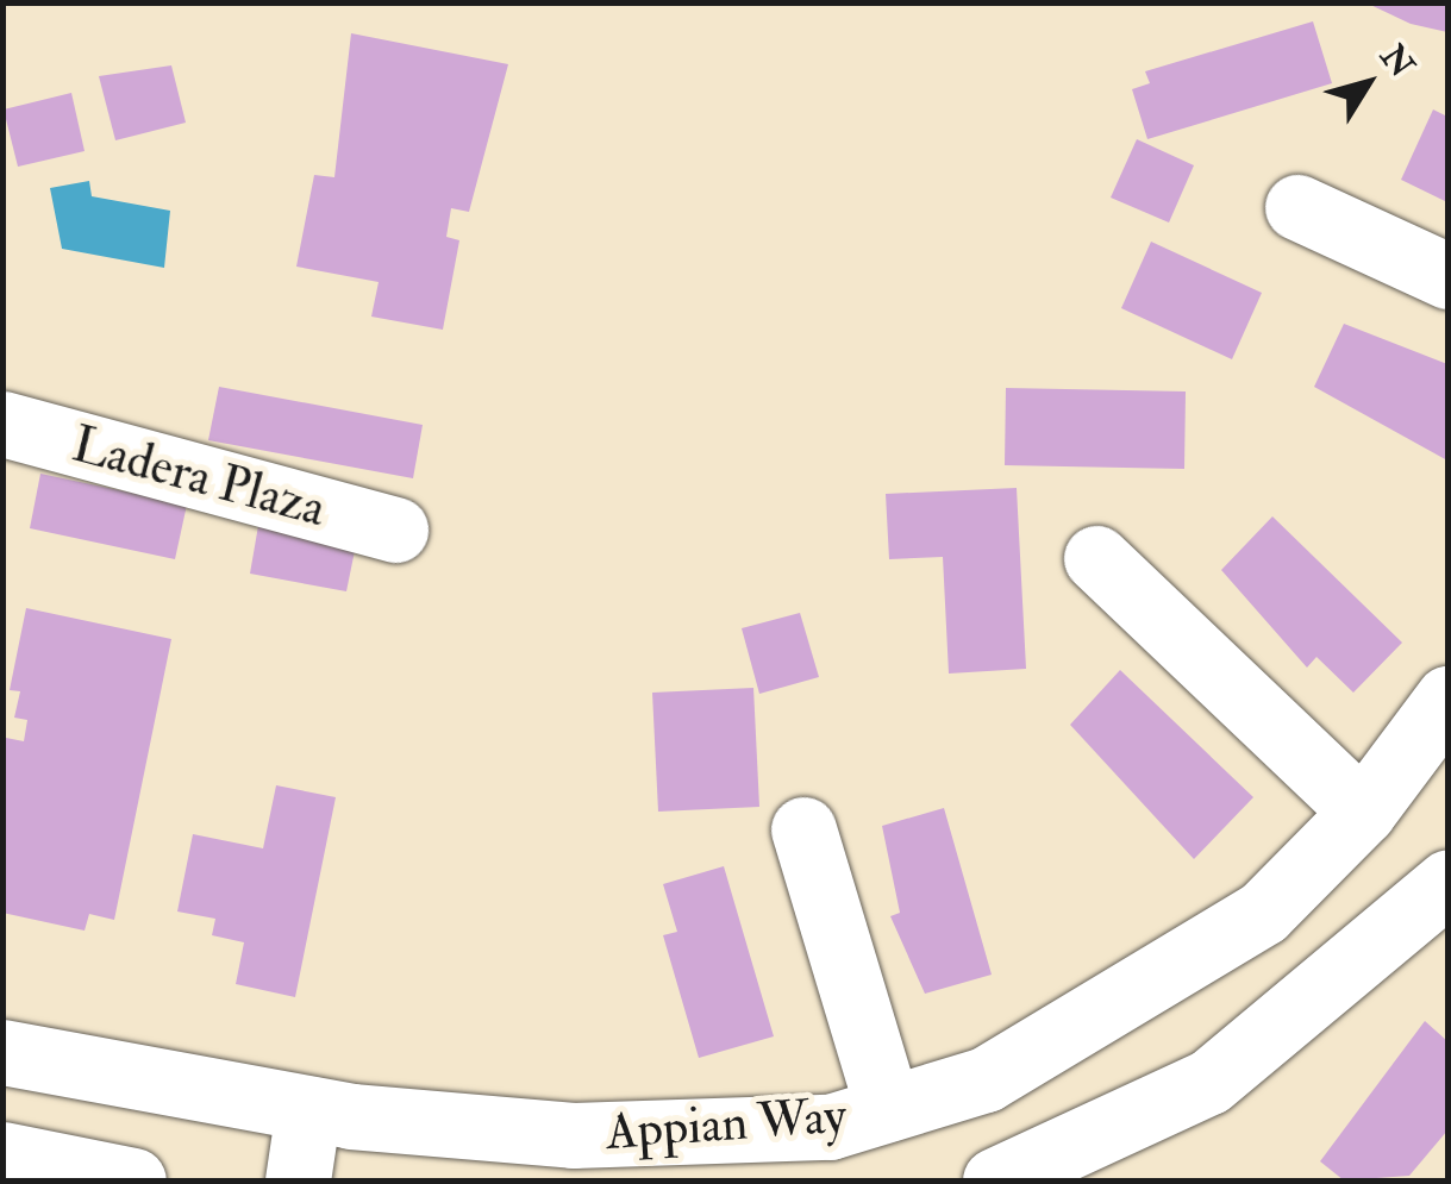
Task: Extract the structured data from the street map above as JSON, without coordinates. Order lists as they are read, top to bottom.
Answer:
{
  "streets": {
    "street": ["Ladera Plaza", "Appian Way"]
  },
  "north": "top right"
}
